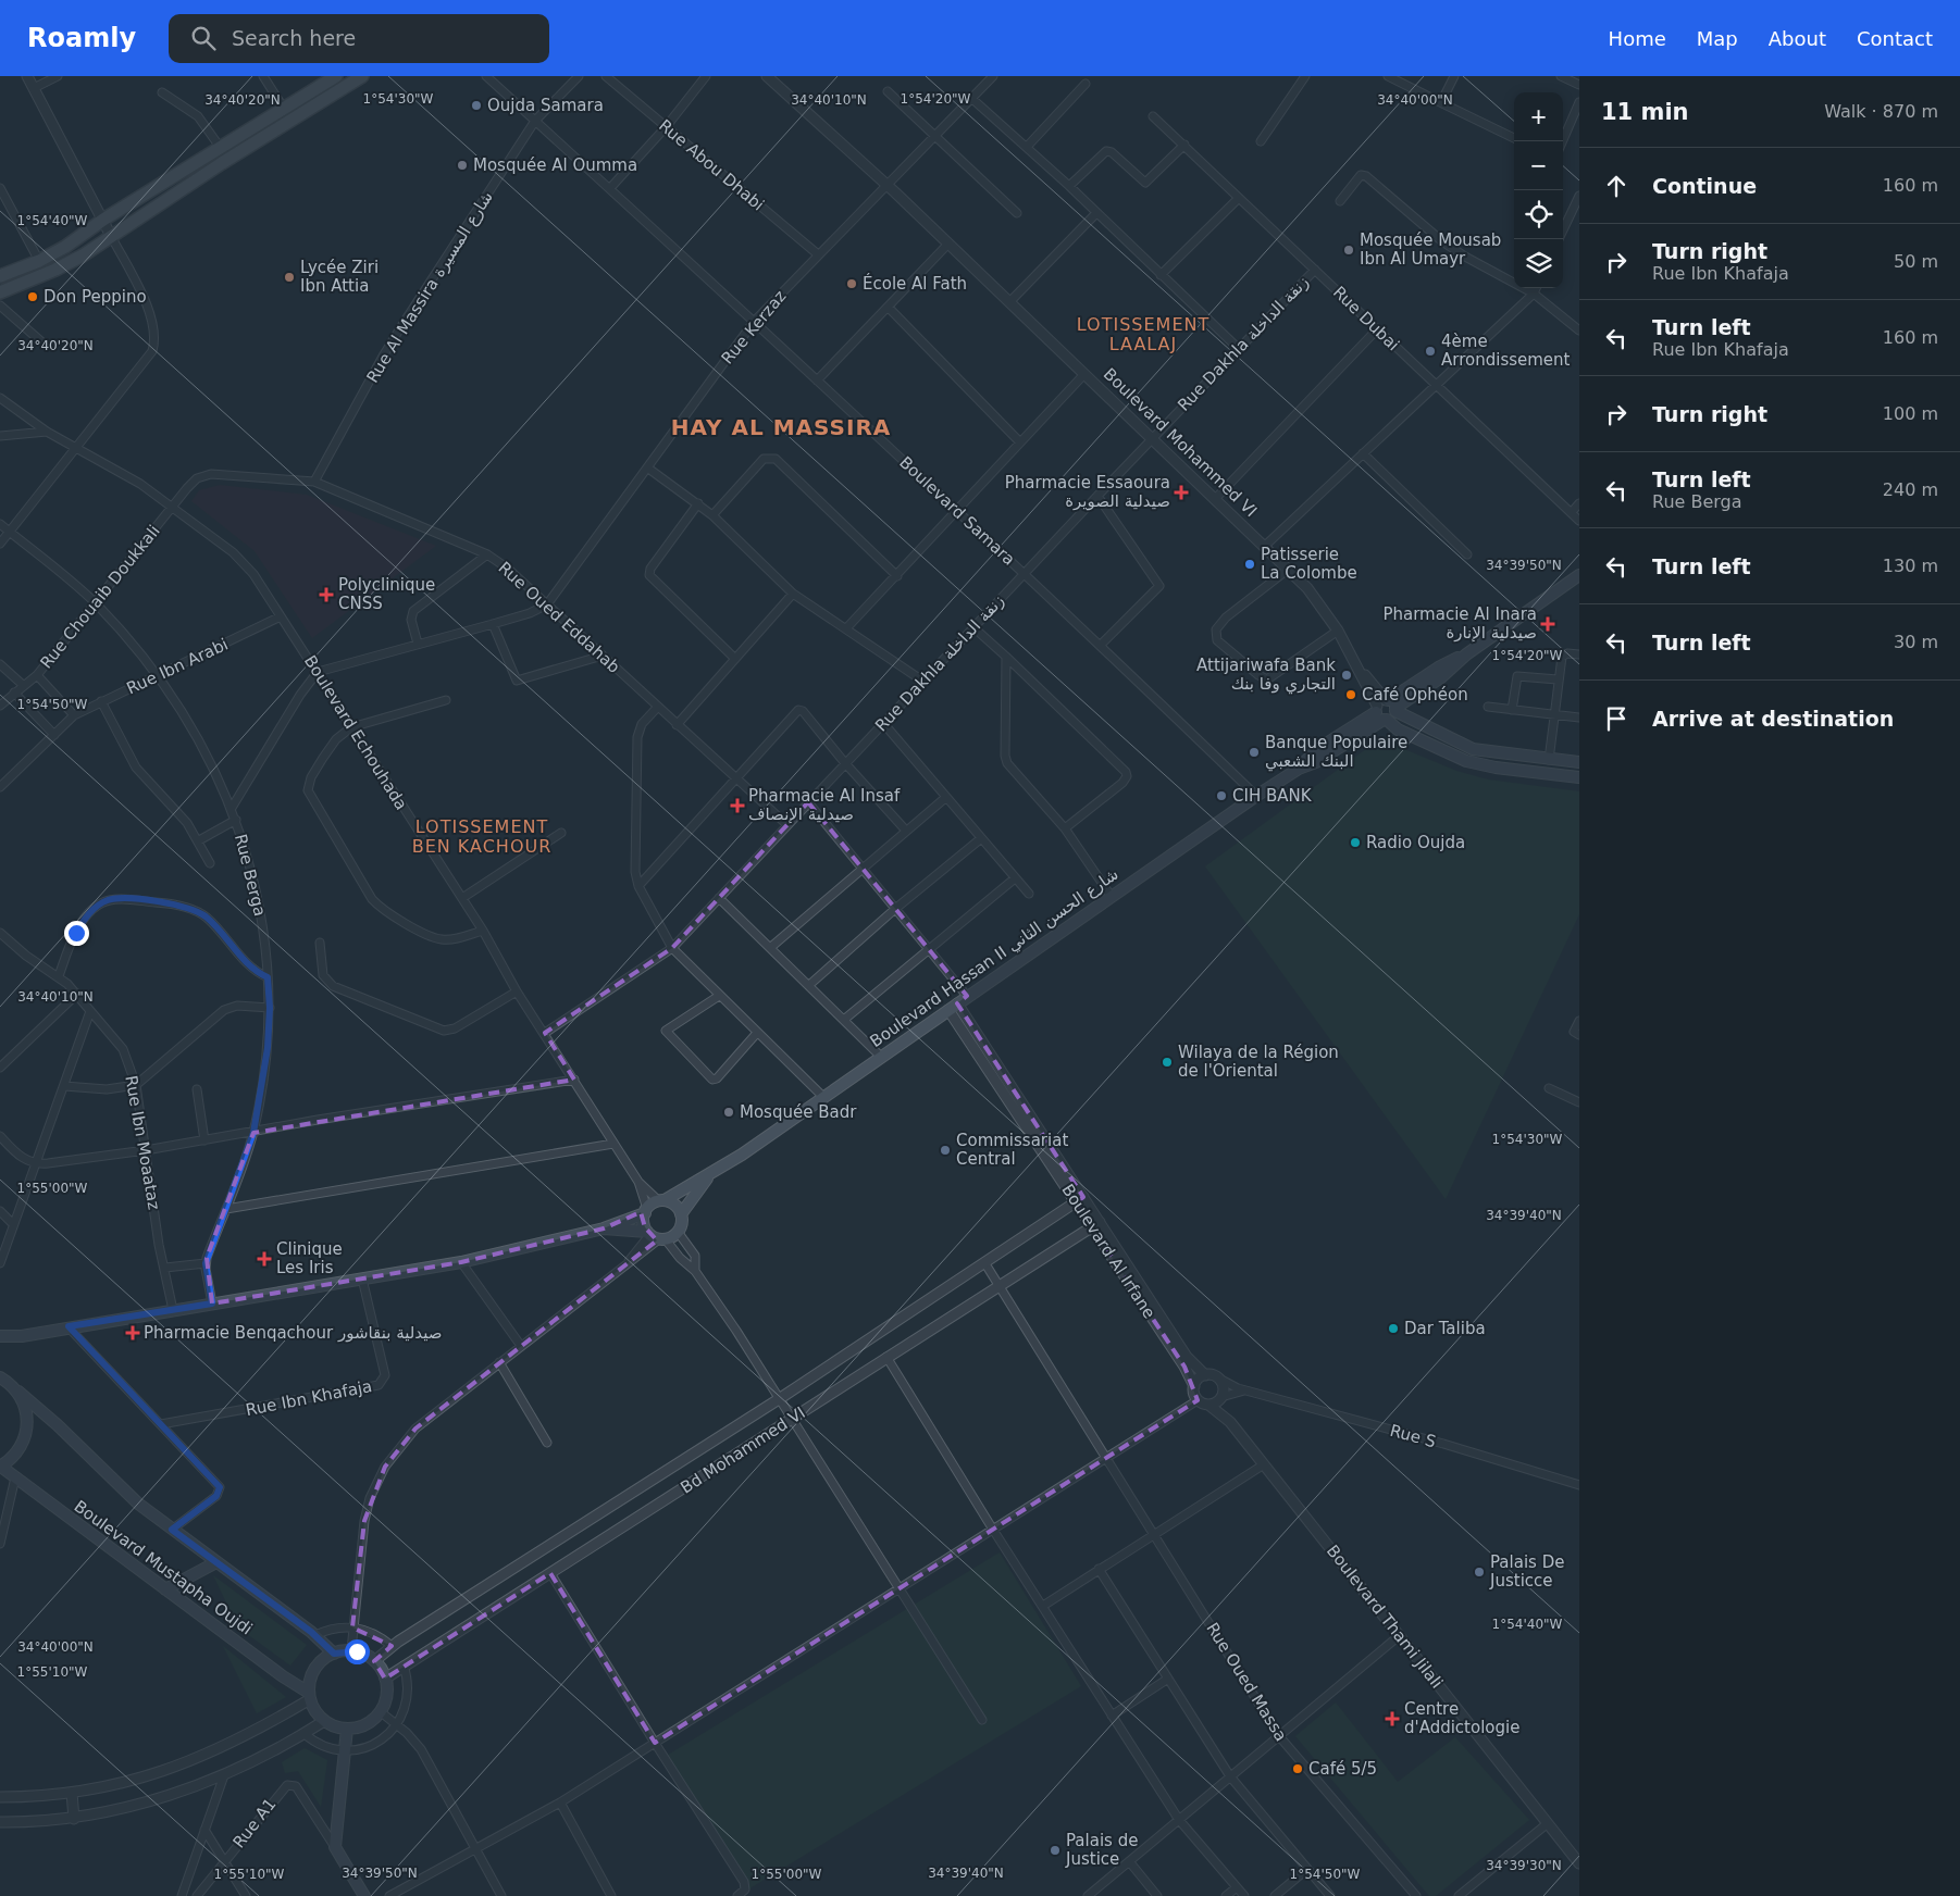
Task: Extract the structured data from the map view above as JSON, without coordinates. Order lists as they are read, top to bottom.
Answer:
{
  "streets": {
    "main road": ["Boulevard Mohammed VI", "Boulevard Hassan II شارع الحسن الثاني", "Boulevard Mustapha Oujdi"],
    "street": [
      "Rue Abou Dhabi",
      "Rue Al Massira شارع المسيرة",
      "Rue Dubai",
      "Rue Kerzaz",
      "Rue Dakhla زنقة الداخلة",
      "Boulevard Samara",
      "Rue Chouaib Doukkali",
      "Rue Oued Eddahab",
      "Rue Ibn Arabi",
      "Boulevard Echouhada",
      "Rue Berga",
      "Rue Ibn Moaataz",
      "Boulevard Al Irfane",
      "Rue Ibn Khafaja",
      "Rue S",
      "Bd Mohammed VI",
      "Boulevard Thami Jilali",
      "Rue Oued Massa",
      "Rue A1"
    ]
  },
  "crossings": [
    ["Rue Abou Dhabi", "Rue Kerzaz"],
    ["Rue Al Massira شارع المسيرة", "Boulevard Samara"],
    ["Rue Al Massira شارع المسيرة", "Rue Oued Eddahab"],
    ["Rue Dubai", "Rue Dakhla زنقة الداخلة"],
    ["Rue Kerzaz", "Boulevard Mohammed VI"],
    ["Rue Kerzaz", "Boulevard Samara"],
    ["Rue Kerzaz", "Rue Oued Eddahab"],
    ["Rue Dakhla زنقة الداخلة", "Boulevard Mohammed VI"],
    ["Rue Dakhla زنقة الداخلة", "Boulevard Samara"],
    ["Rue Dakhla زنقة الداخلة", "Rue Oued Eddahab"],
    ["Rue Dakhla زنقة الداخلة", "Boulevard Echouhada"],
    ["Boulevard Mohammed VI", "Boulevard Hassan II شارع الحسن الثاني"],
    ["Boulevard Samara", "Boulevard Hassan II شارع الحسن الثاني"],
    ["Rue Chouaib Doukkali", "Rue Oued Eddahab"],
    ["Rue Chouaib Doukkali", "Boulevard Echouhada"],
    ["Rue Chouaib Doukkali", "Rue Berga"],
    ["Rue Oued Eddahab", "Boulevard Echouhada"],
    ["Rue Ibn Arabi", "Boulevard Echouhada"],
    ["Rue Ibn Arabi", "Rue Berga"],
    ["Boulevard Echouhada", "Boulevard Hassan II شارع الحسن الثاني"],
    ["Boulevard Hassan II شارع الحسن الثاني", "Boulevard Al Irfane"],
    ["Boulevard Al Irfane", "Rue S"],
    ["Boulevard Al Irfane", "Bd Mohammed VI"],
    ["Bd Mohammed VI", "Boulevard Mustapha Oujdi"],
    ["Bd Mohammed VI", "Rue Oued Massa"]
  ],
  "districts": ["LOTISSEMENT LAALAJ", "HAY AL MASSIRA", "LOTISSEMENT BEN KACHOUR"],
  "places": {
    "other": [
      "Oujda Samara",
      "Mosquée Al Oumma",
      "Mosquée Mousab Ibn Al Umayr",
      "Lycée Ziri Ibn Attia",
      "École Al Fath",
      "Don Peppino",
      "4ème Arrondissement",
      "Patisserie La Colombe",
      "Attijariwafa Bank التجاري وفا بنك",
      "Café Ophéon",
      "Banque Populaire البنك الشعبي",
      "CIH BANK",
      "Radio Oujda",
      "Wilaya de la Région de l'Oriental",
      "Mosquée Badr",
      "Commissariat Central",
      "Dar Taliba",
      "Palais De Justicce",
      "Café 5/5",
      "Palais de Justice"
    ],
    "health": [
      "Pharmacie Essaoura صيدلية الصويرة",
      "Polyclinique CNSS",
      "Pharmacie Al Inara صيدلية الإنارة",
      "Pharmacie Al Insaf صيدلية الإنصاف",
      "Clinique Les Iris",
      "Pharmacie Benqachour صيدلية بنقاشور",
      "Centre d'Addictologie"
    ]
  },
  "page": {
    "header": "Roamly",
    "search": "Search here",
    "nav": [
      "Home",
      "Map",
      "About",
      "Contact"
    ],
    "heading": ["11 min", "Walk · 870 m"],
    "map_buttons": ["+", "−"],
    "list": [
      ["Continue", "160 m"],
      ["Turn right", "Rue Ibn Khafaja", "50 m"],
      ["Turn left", "Rue Ibn Khafaja", "160 m"],
      ["Turn right", "100 m"],
      ["Turn left", "Rue Berga", "240 m"],
      ["Turn left", "130 m"],
      ["Turn left", "30 m"],
      "Arrive at destination"
    ]
  },
  "coordinates": [
    "1°54'30\"W",
    "1°54'20\"W",
    "34°40'20\"N",
    "34°40'10\"N",
    "34°40'00\"N",
    "1°54'40\"W",
    "34°39'50\"N",
    "1°54'50\"W",
    "1°55'00\"W",
    "34°39'40\"N",
    "1°55'10\"W",
    "34°39'30\"N"
  ]
}
